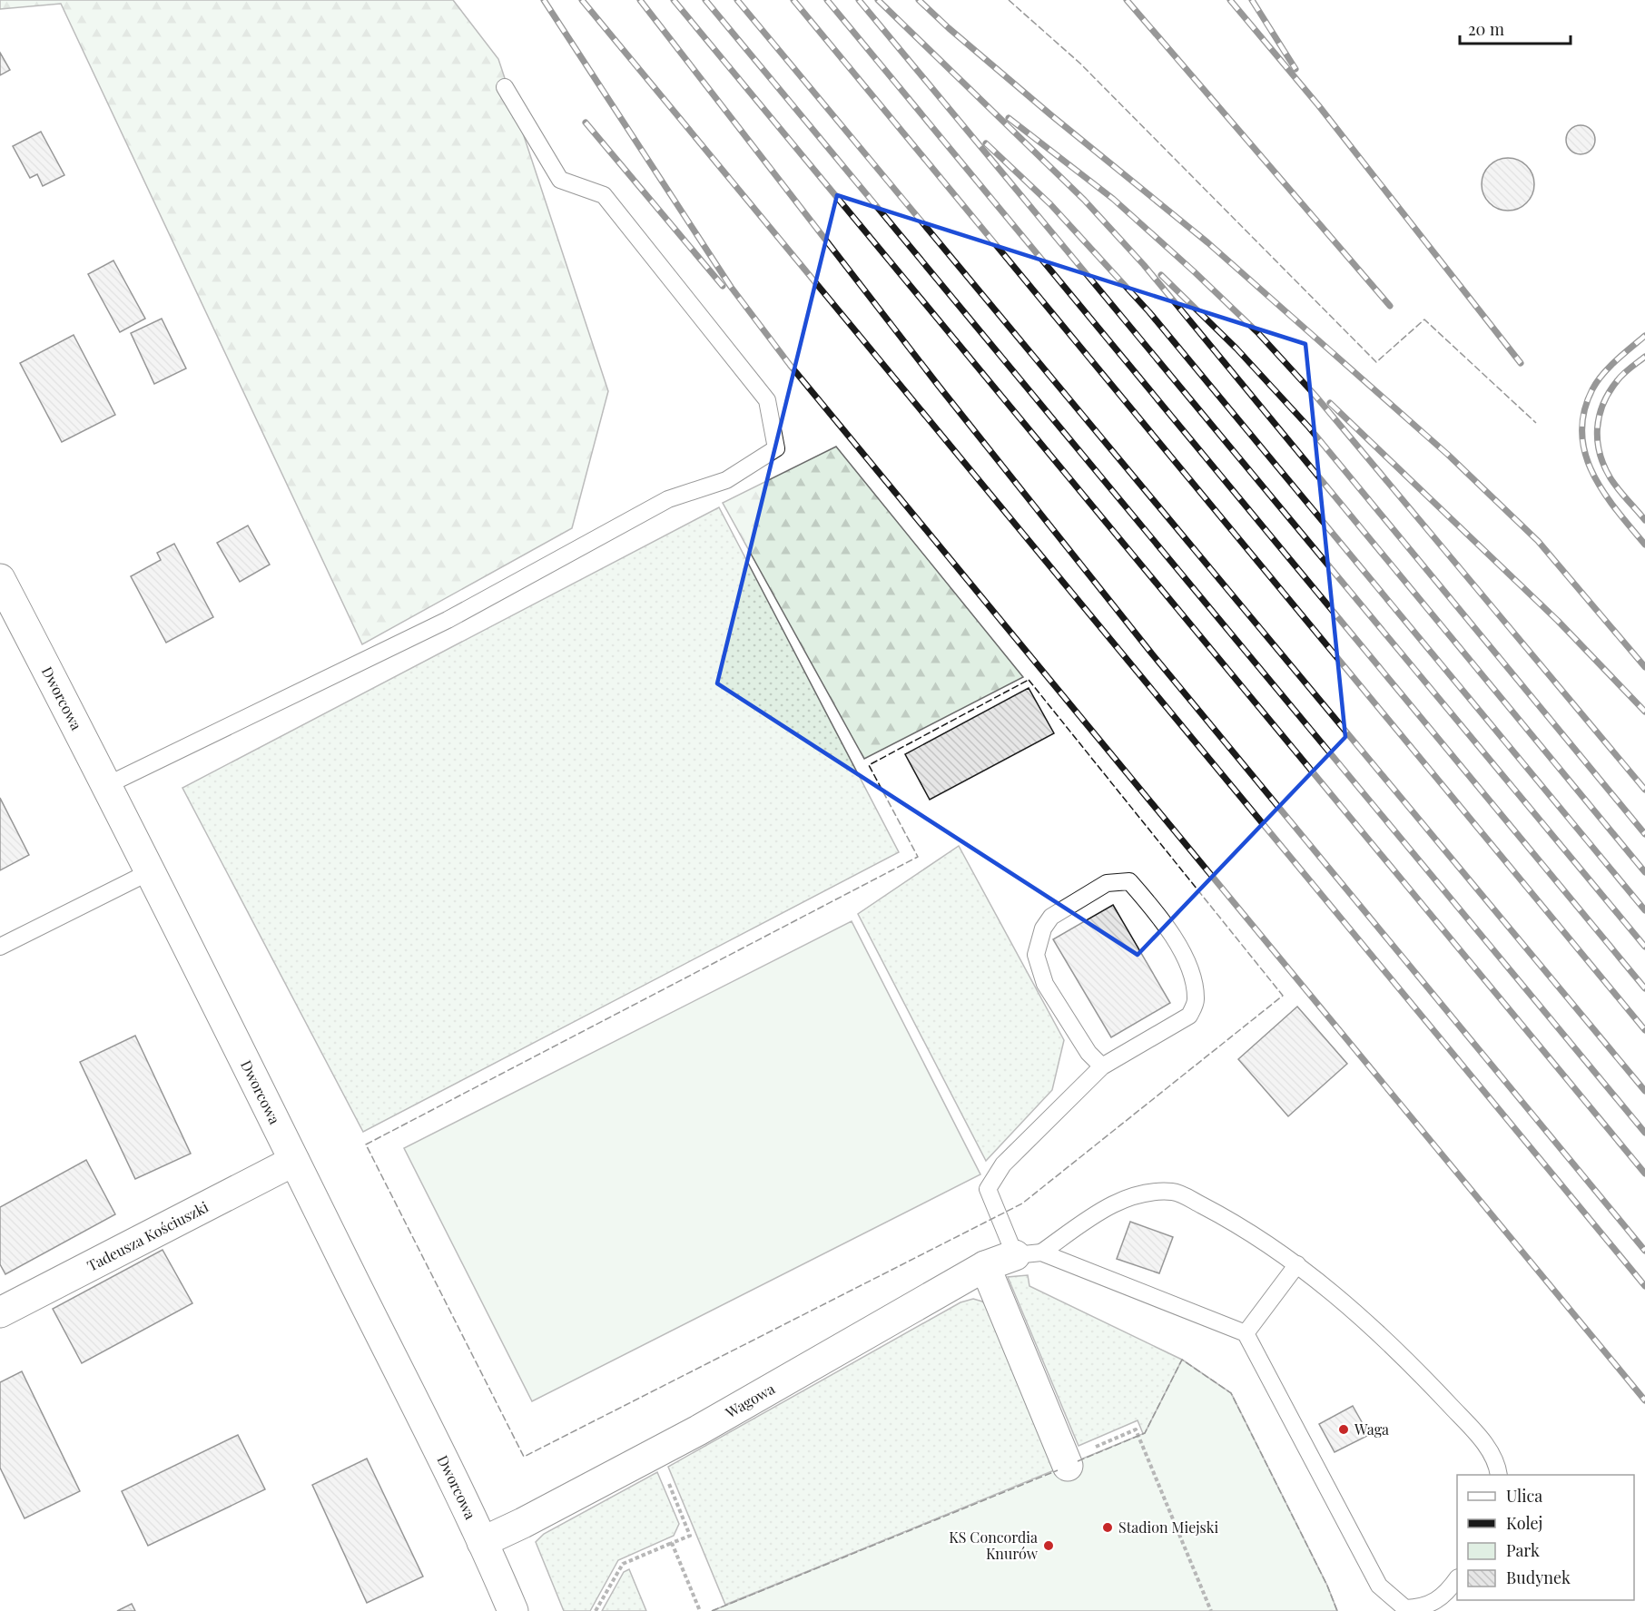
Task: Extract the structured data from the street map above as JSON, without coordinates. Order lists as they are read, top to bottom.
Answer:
{
  "streets": {
    "main road": ["Dworcowa", "Tadeusza Kościuszki", "Wagowa"]
  },
  "crossings": [
    ["Dworcowa", "Tadeusza Kościuszki"],
    ["Dworcowa", "Wagowa"]
  ],
  "places": ["Waga", "Stadion Miejski", "KS Concordia Knurów"],
  "legend": [
    "Ulica",
    "Kolej",
    "Park",
    "Budynek"
  ],
  "scale_bar": "20 m"
}
